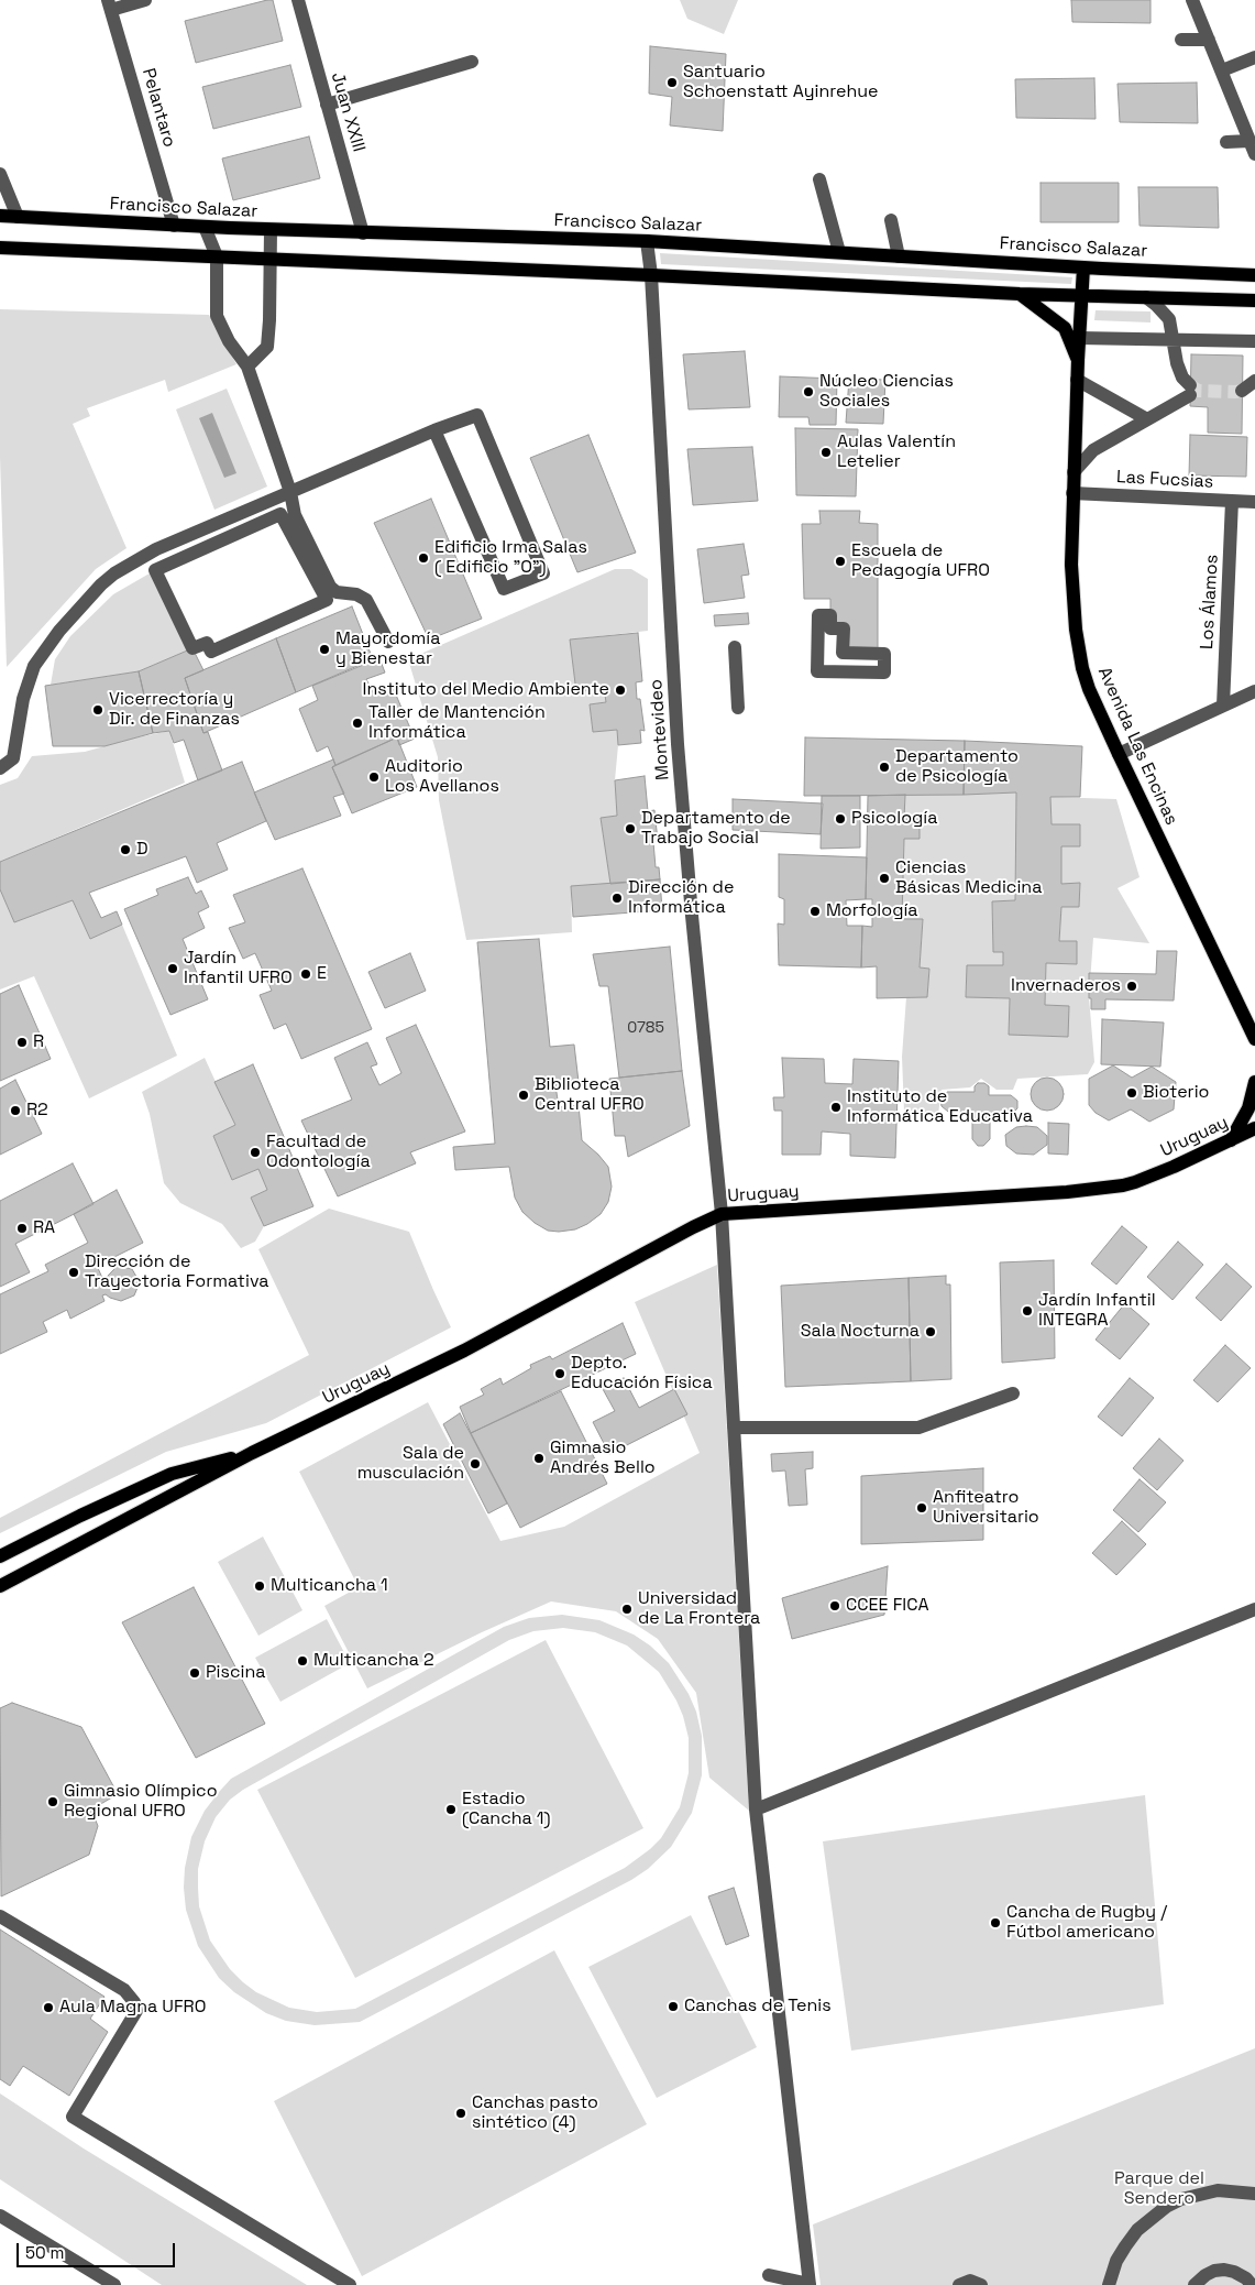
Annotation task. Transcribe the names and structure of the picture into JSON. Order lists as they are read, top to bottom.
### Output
{
  "streets": {
    "main road": ["Francisco Salazar", "Avenida Las Encinas", "Uruguay"],
    "street": [
      "Pelantaro",
      "Juan XXIII",
      "Las Fucsias",
      "Los Álamos",
      "Montevideo"
    ]
  },
  "crossings": [
    ["Pelantaro", "Francisco Salazar"],
    ["Juan XXIII", "Francisco Salazar"],
    ["Francisco Salazar", "Montevideo"],
    ["Francisco Salazar", "Avenida Las Encinas"],
    ["Las Fucsias", "Los Álamos"],
    ["Las Fucsias", "Avenida Las Encinas"],
    ["Montevideo", "Uruguay"]
  ],
  "parks": ["Parque del Sendero"],
  "places": [
    "Santuario Schoenstatt Ayinrehue",
    "Núcleo Ciencias Sociales",
    "Aulas Valentín Letelier",
    "Edificio Irma Salas ( Edificio \"O\")",
    "Escuela de Pedagogía UFRO",
    "Mayordomía y Bienestar",
    "Instituto del Medio Ambiente",
    "Vicerrectoría y Dir. de Finanzas",
    "Taller de Mantención Informática",
    "Departamento de Psicología",
    "Auditorio Los Avellanos",
    "Psicología",
    "Departamento de Trabajo Social",
    "D",
    "Ciencias Básicas Medicina",
    "Dirección de Informática",
    "Morfología",
    "Jardín Infantil UFRO",
    "E",
    "Invernaderos",
    "R",
    "Bioterio",
    "Biblioteca Central UFRO",
    "Instituto de Informática Educativa",
    "R2",
    "Facultad de Odontología",
    "RA",
    "Dirección de Trayectoria Formativa",
    "Jardín Infantil INTEGRA",
    "Sala Nocturna",
    "Depto. Educación Física",
    "Gimnasio Andrés Bello",
    "Sala de musculación",
    "Anfiteatro Universitario",
    "Multicancha 1",
    "CCEE FICA",
    "Universidad de La Frontera",
    "Multicancha 2",
    "Piscina",
    "Gimnasio Olímpico Regional UFRO",
    "Estadio (Cancha 1)",
    "Cancha de Rugby / Fútbol americano",
    "Canchas de Tenis",
    "Aula Magna UFRO",
    "Canchas pasto sintético (4)"
  ],
  "house_numbers": ["0785"],
  "scale_bar": "50 m"
}
